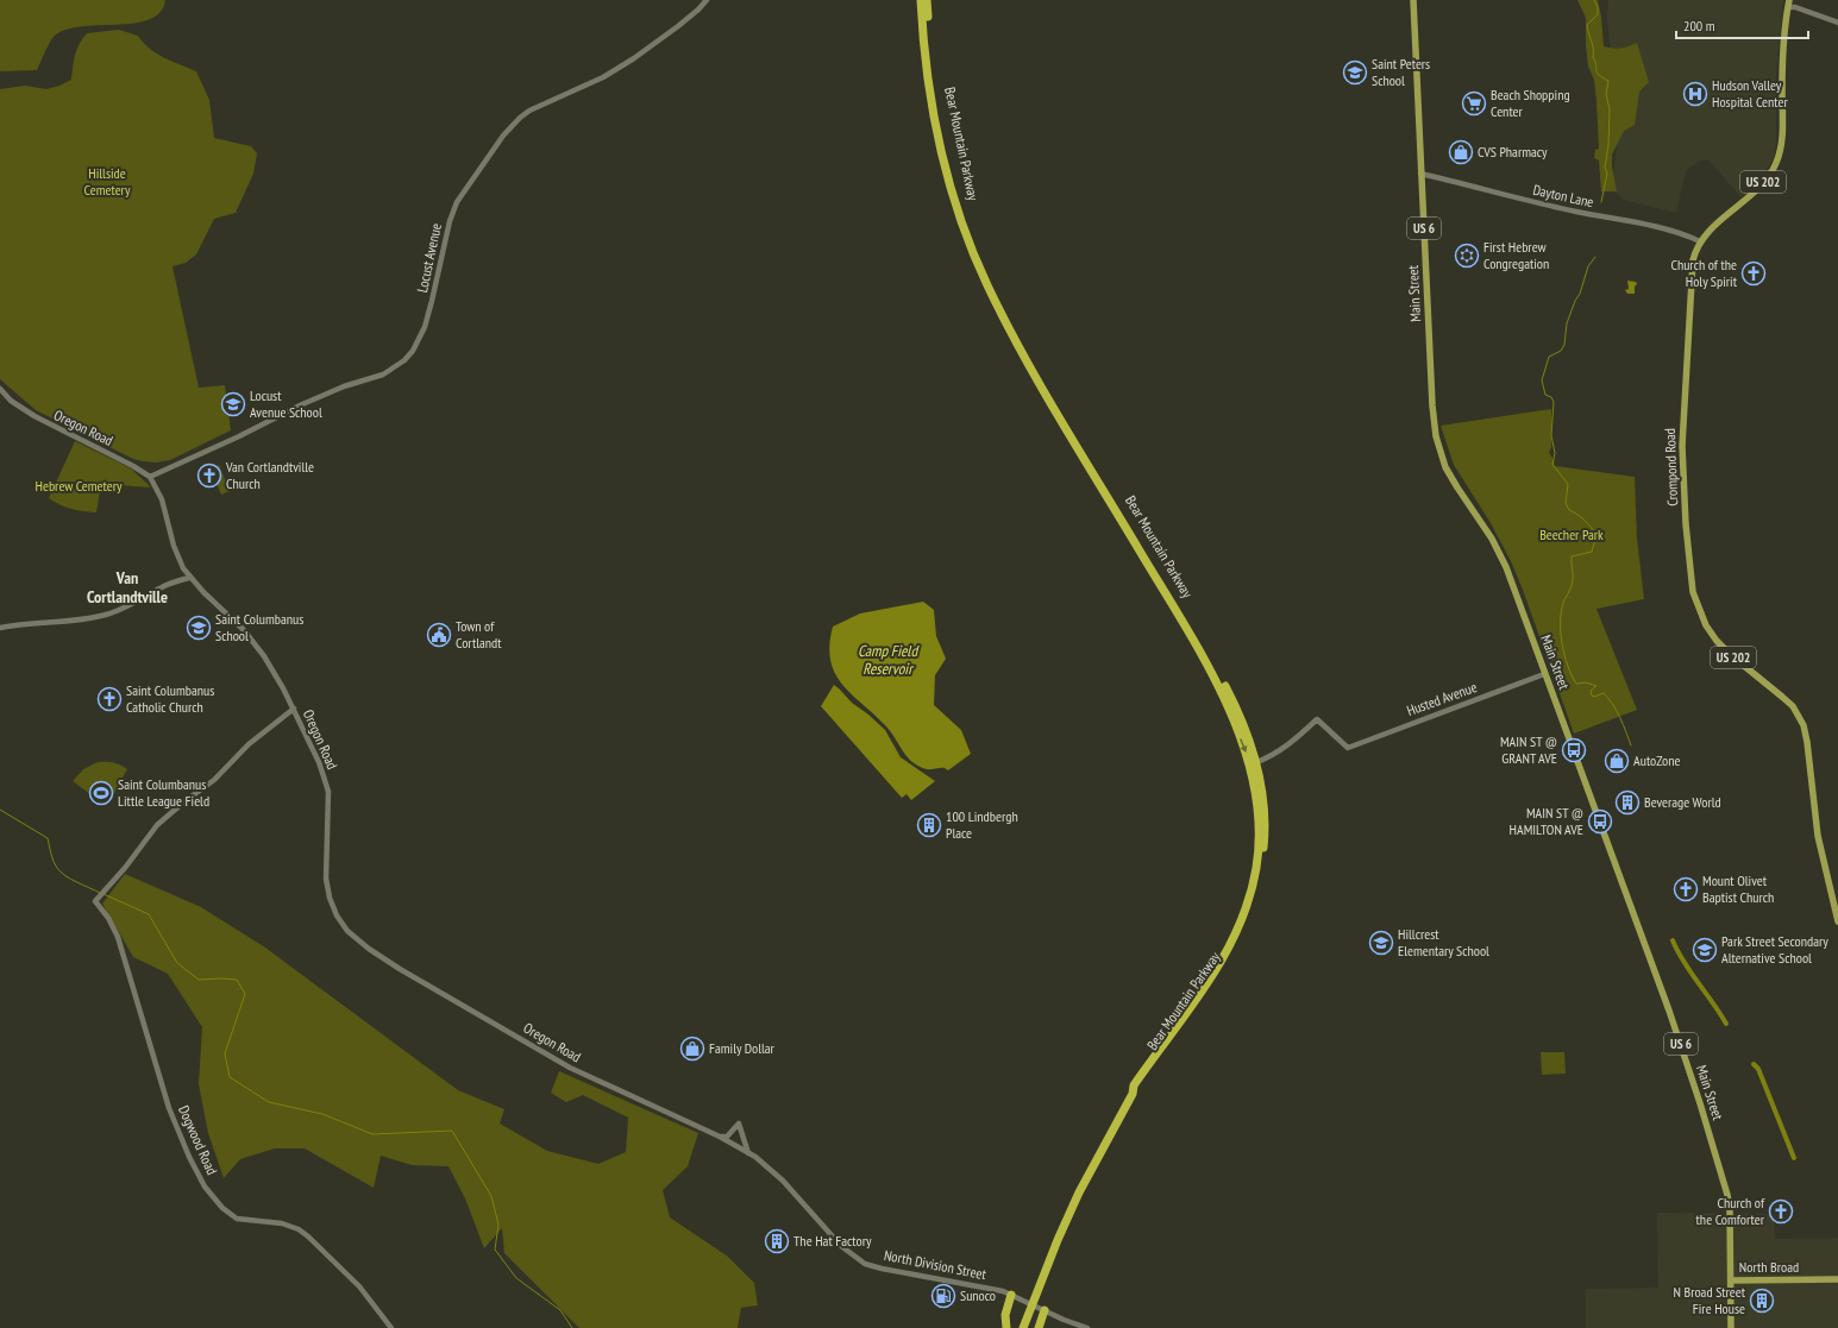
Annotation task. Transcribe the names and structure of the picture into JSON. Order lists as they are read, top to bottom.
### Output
{
  "streets": {
    "highway": ["Bear Mountain Parkway"],
    "main road": [
      "US 202",
      "US 6",
      "Main Street",
      "Crompond Road",
      "North Broad"
    ],
    "street": [
      "Dayton Lane",
      "Locust Avenue",
      "Oregon Road",
      "Husted Avenue",
      "Dogwood Road",
      "North Division Street"
    ]
  },
  "crossings": [
    ["Bear Mountain Parkway", "Husted Avenue"],
    ["Dayton Lane", "Main Street"],
    ["Dayton Lane", "Crompond Road"],
    ["Locust Avenue", "Oregon Road"],
    ["Main Street", "Husted Avenue"],
    ["Main Street", "North Broad"],
    ["Oregon Road", "Dogwood Road"],
    ["Oregon Road", "North Division Street"]
  ],
  "districts": ["Van Cortlandtville"],
  "water": ["Camp Field Reservoir"],
  "parks": ["Hillside Cemetery", "Hebrew Cemetery", "Beecher Park"],
  "places": {
    "school or university": [
      "Saint Peters School",
      "Locust Avenue School",
      "Saint Columbanus School",
      "Hillcrest Elementary School",
      "Park Street Secondary Alternative School"
    ],
    "hospital": ["Hudson Valley Hospital Center"],
    "supermarket": ["Beach Shopping Center"],
    "shop": ["CVS Pharmacy", "AutoZone", "Family Dollar"],
    "synagogue": ["First Hebrew Congregation"],
    "church": [
      "Church of the Holy Spirit",
      "Van Cortlandtville Church",
      "Saint Columbanus Catholic Church",
      "Mount Olivet Baptist Church",
      "Church of the Comforter"
    ],
    "public building": ["Town of Cortlandt"],
    "bus stop": ["MAIN ST @ GRANT AVE", "MAIN ST @ HAMILTON AVE"],
    "sports": ["Saint Columbanus Little League Field"],
    "building": [
      "Beverage World",
      "100 Lindbergh Place",
      "The Hat Factory",
      "N Broad Street Fire House"
    ],
    "fuel station": ["Sunoco"]
  },
  "scale_bar": "200 m"
}
